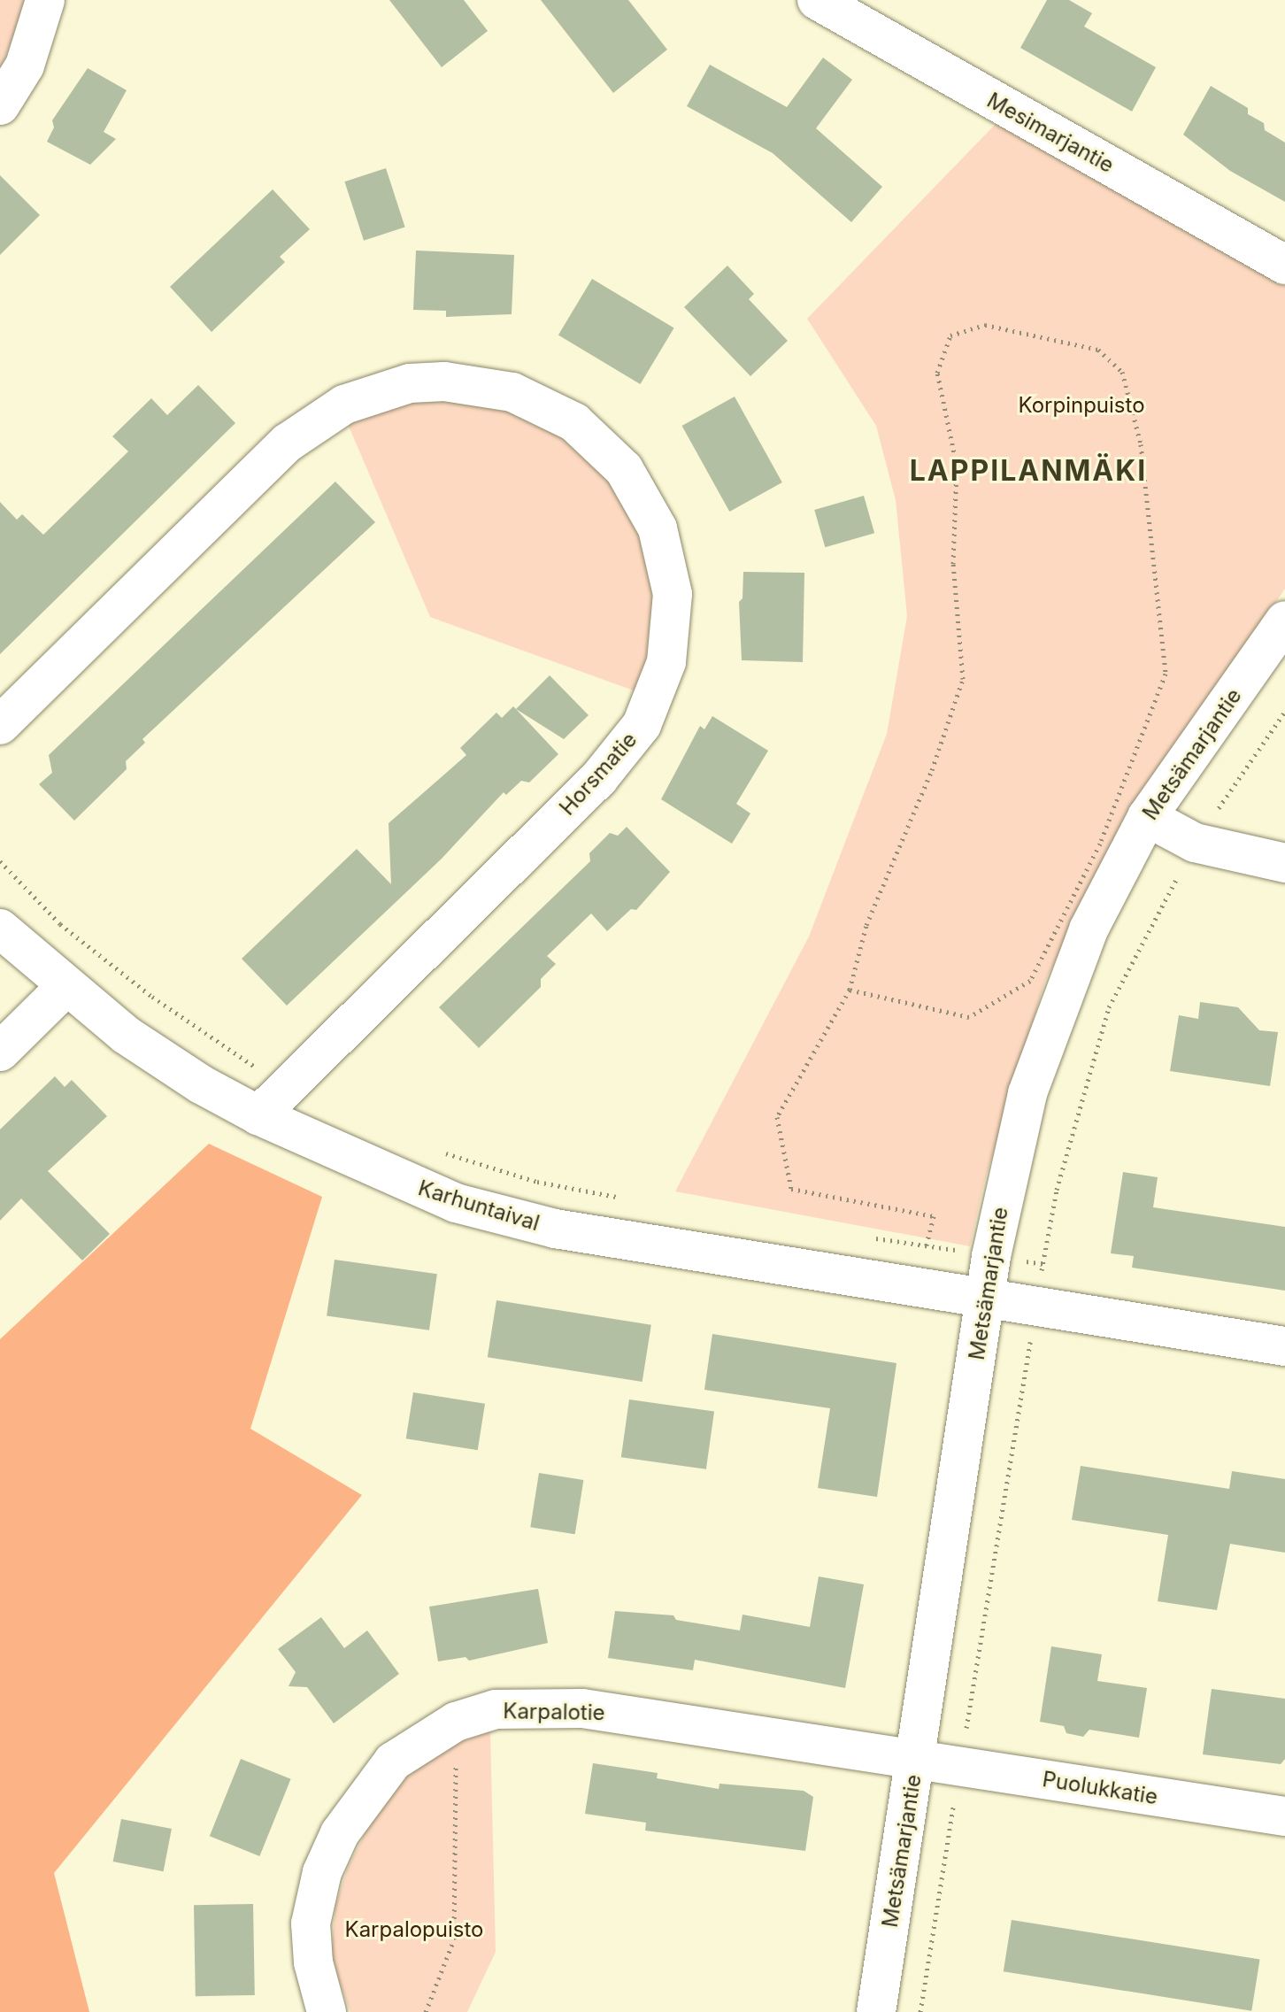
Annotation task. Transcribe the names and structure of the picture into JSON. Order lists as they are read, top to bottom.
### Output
{
  "streets": {
    "street": [
      "Mesimarjantie",
      "Metsämarjantie",
      "Horsmatie",
      "Karhuntaival",
      "Karpalotie",
      "Puolukkatie"
    ]
  },
  "crossings": [
    ["Metsämarjantie", "Karhuntaival"],
    ["Metsämarjantie", "Karpalotie"],
    ["Metsämarjantie", "Puolukkatie"],
    ["Horsmatie", "Karhuntaival"],
    ["Karpalotie", "Puolukkatie"]
  ],
  "districts": ["LAPPILANMÄKI"],
  "parks": ["Korpinpuisto", "Karpalopuisto"]
}
